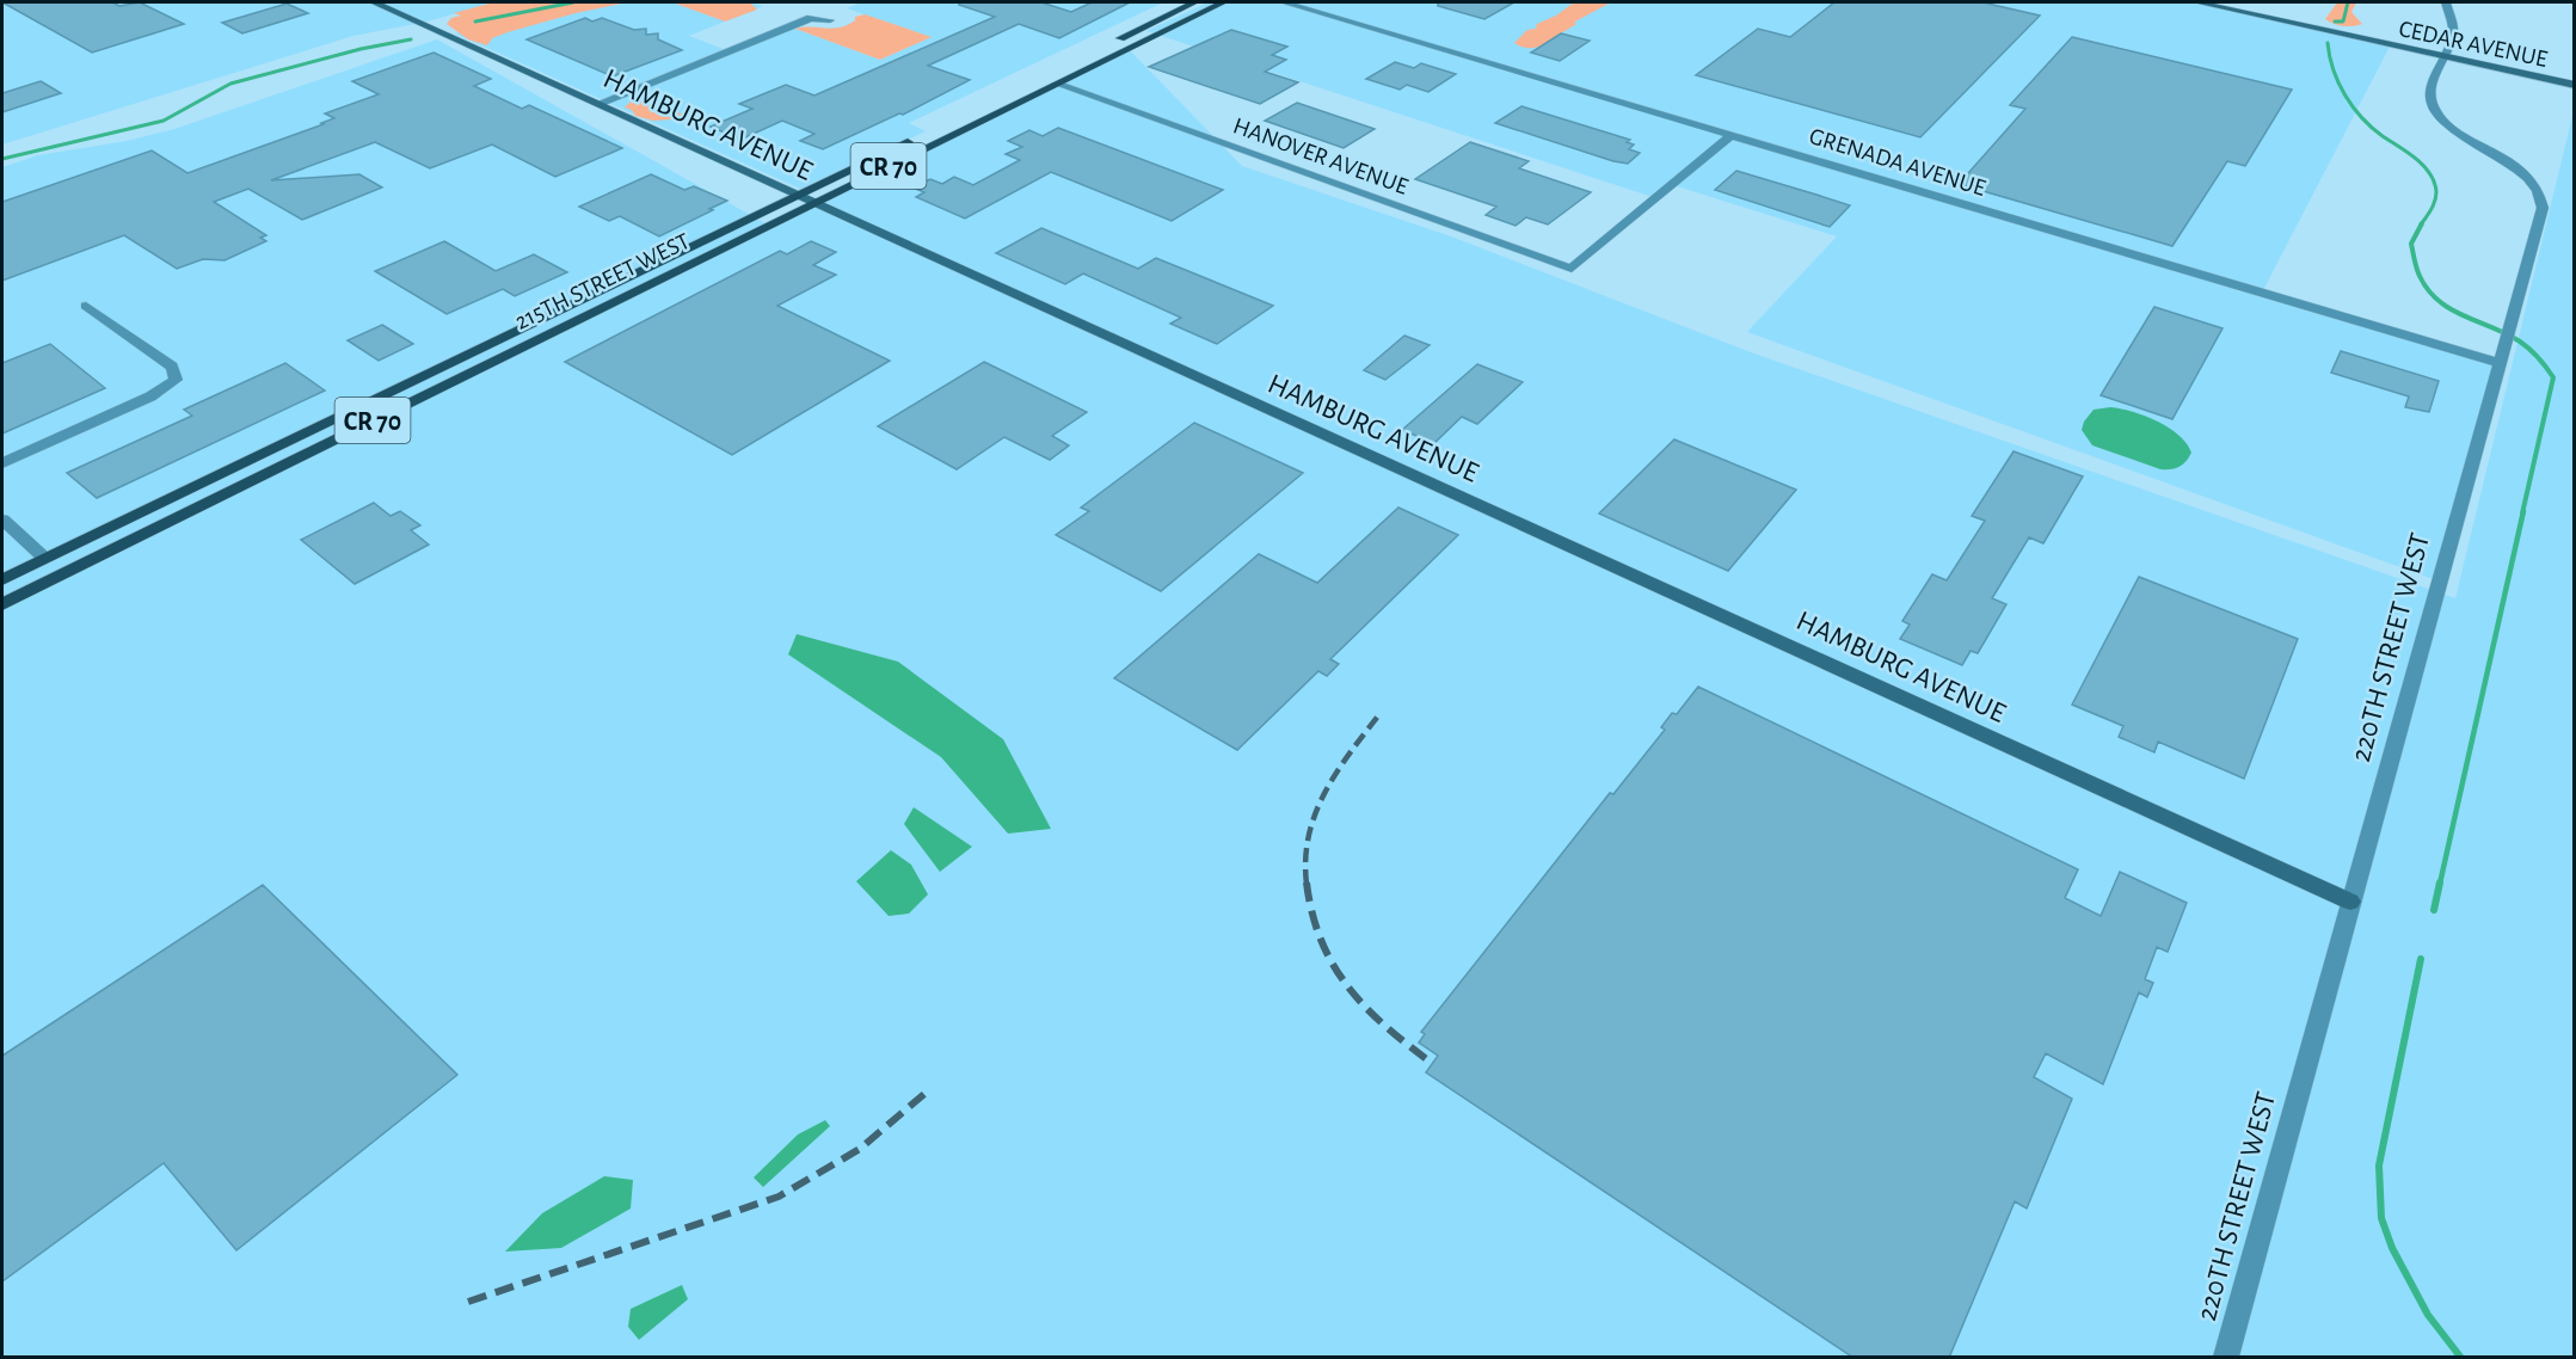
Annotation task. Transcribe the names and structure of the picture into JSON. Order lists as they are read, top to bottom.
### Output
{
  "streets": {
    "main road": ["CR 70", "215TH STREET WEST"],
    "street": [
      "CEDAR AVENUE",
      "HAMBURG AVENUE",
      "HANOVER AVENUE",
      "GRENADA AVENUE",
      "220TH STREET WEST"
    ]
  },
  "crossings": [
    ["CEDAR AVENUE", "220TH STREET WEST"],
    ["HAMBURG AVENUE", "215TH STREET WEST"],
    ["HAMBURG AVENUE", "220TH STREET WEST"],
    ["HANOVER AVENUE", "GRENADA AVENUE"],
    ["HANOVER AVENUE", "215TH STREET WEST"],
    ["GRENADA AVENUE", "220TH STREET WEST"]
  ]
}
